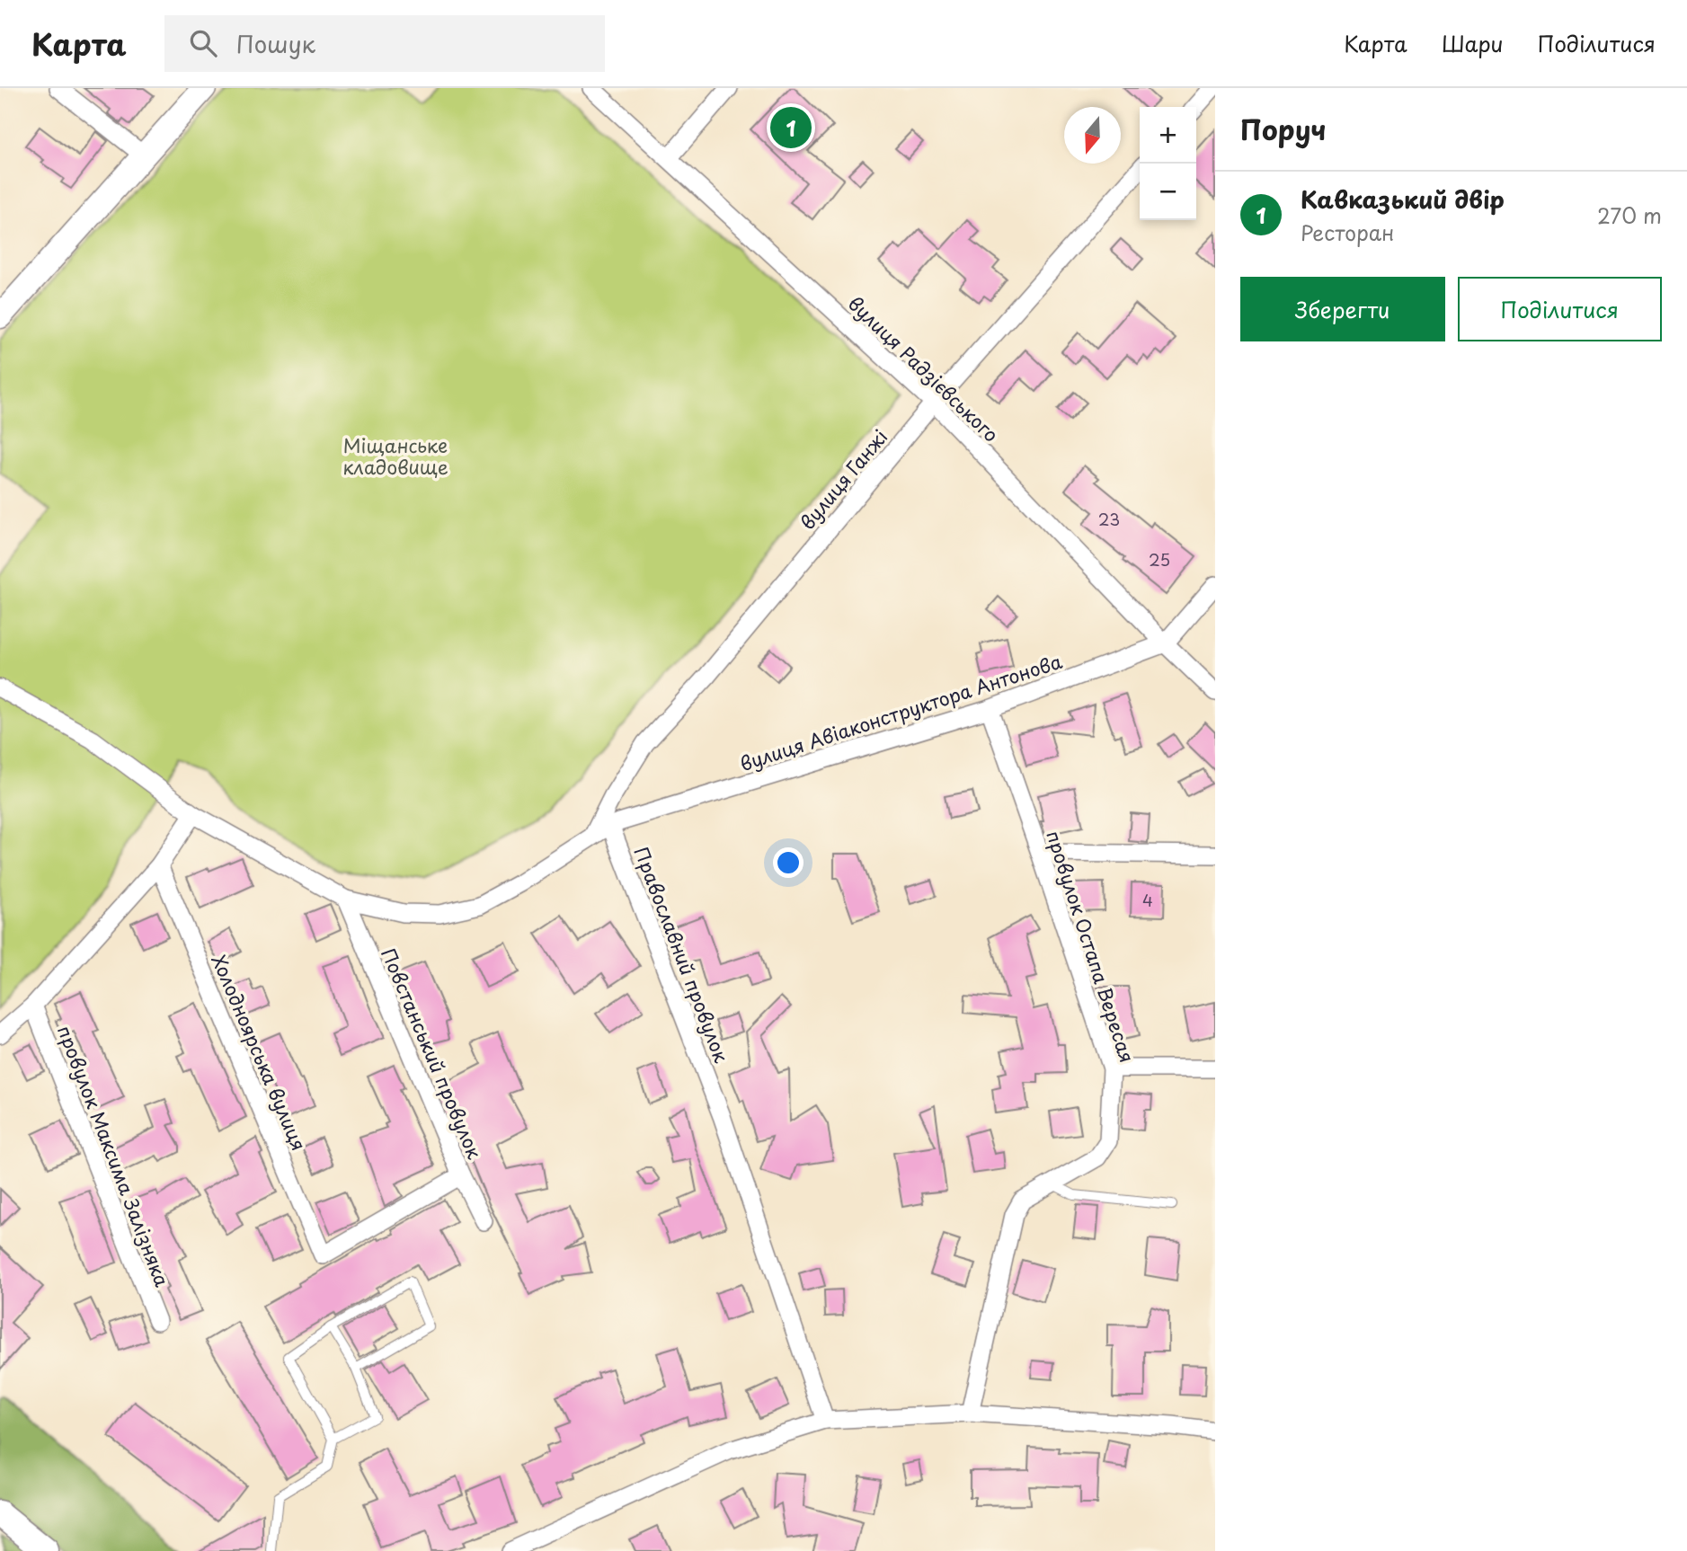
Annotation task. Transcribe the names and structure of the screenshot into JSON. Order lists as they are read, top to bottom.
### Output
{
  "streets": {
    "street": [
      "вулиця Радзієвського",
      "вулиця Ганжі",
      "вулиця Авіаконструктора Антонова",
      "провулок Остапа Вересая",
      "Православний провулок",
      "Холодноярська вулиця",
      "Повстанський провулок",
      "провулок Максима Залізняка"
    ]
  },
  "crossings": [
    ["вулиця Радзієвського", "вулиця Ганжі"],
    ["вулиця Радзієвського", "вулиця Авіаконструктора Антонова"],
    ["вулиця Авіаконструктора Антонова", "провулок Остапа Вересая"],
    ["вулиця Авіаконструктора Антонова", "Православний провулок"],
    ["Холодноярська вулиця", "Повстанський провулок"]
  ],
  "parks": ["Міщанське кладовище"],
  "house_numbers": ["23", "25", "4"],
  "north": "bottom",
  "page": {
    "header": "Карта",
    "search": "Пошук",
    "nav": ["Карта", "Шари", "Поділитися"],
    "heading": "Поруч",
    "pins": "1",
    "map_buttons": ["+", "−"],
    "list": [
      {
        "mark": "1",
        "name": "Кавказький двір",
        "note": "Ресторан",
        "value": "270 m"
      }
    ],
    "buttons": ["Зберегти", "Поділитися"]
  }
}
